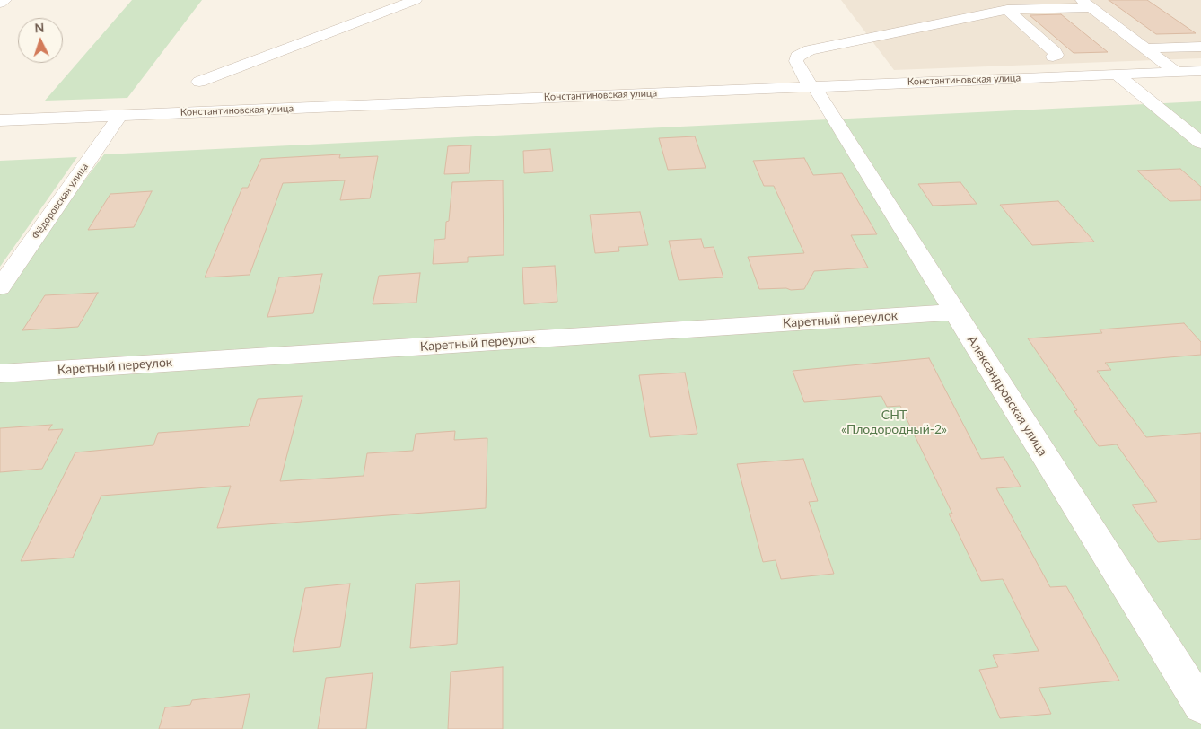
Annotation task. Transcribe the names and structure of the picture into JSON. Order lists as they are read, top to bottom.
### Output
{
  "streets": {
    "street": [
      "Константиновская улица",
      "Фёдоровская улица",
      "Каретный переулок",
      "Александровская улица"
    ]
  },
  "crossings": [
    ["Константиновская улица", "Фёдоровская улица"],
    ["Константиновская улица", "Александровская улица"],
    ["Каретный переулок", "Александровская улица"]
  ],
  "parks": ["СНТ «Плодородный-2»"],
  "north": "top"
}
